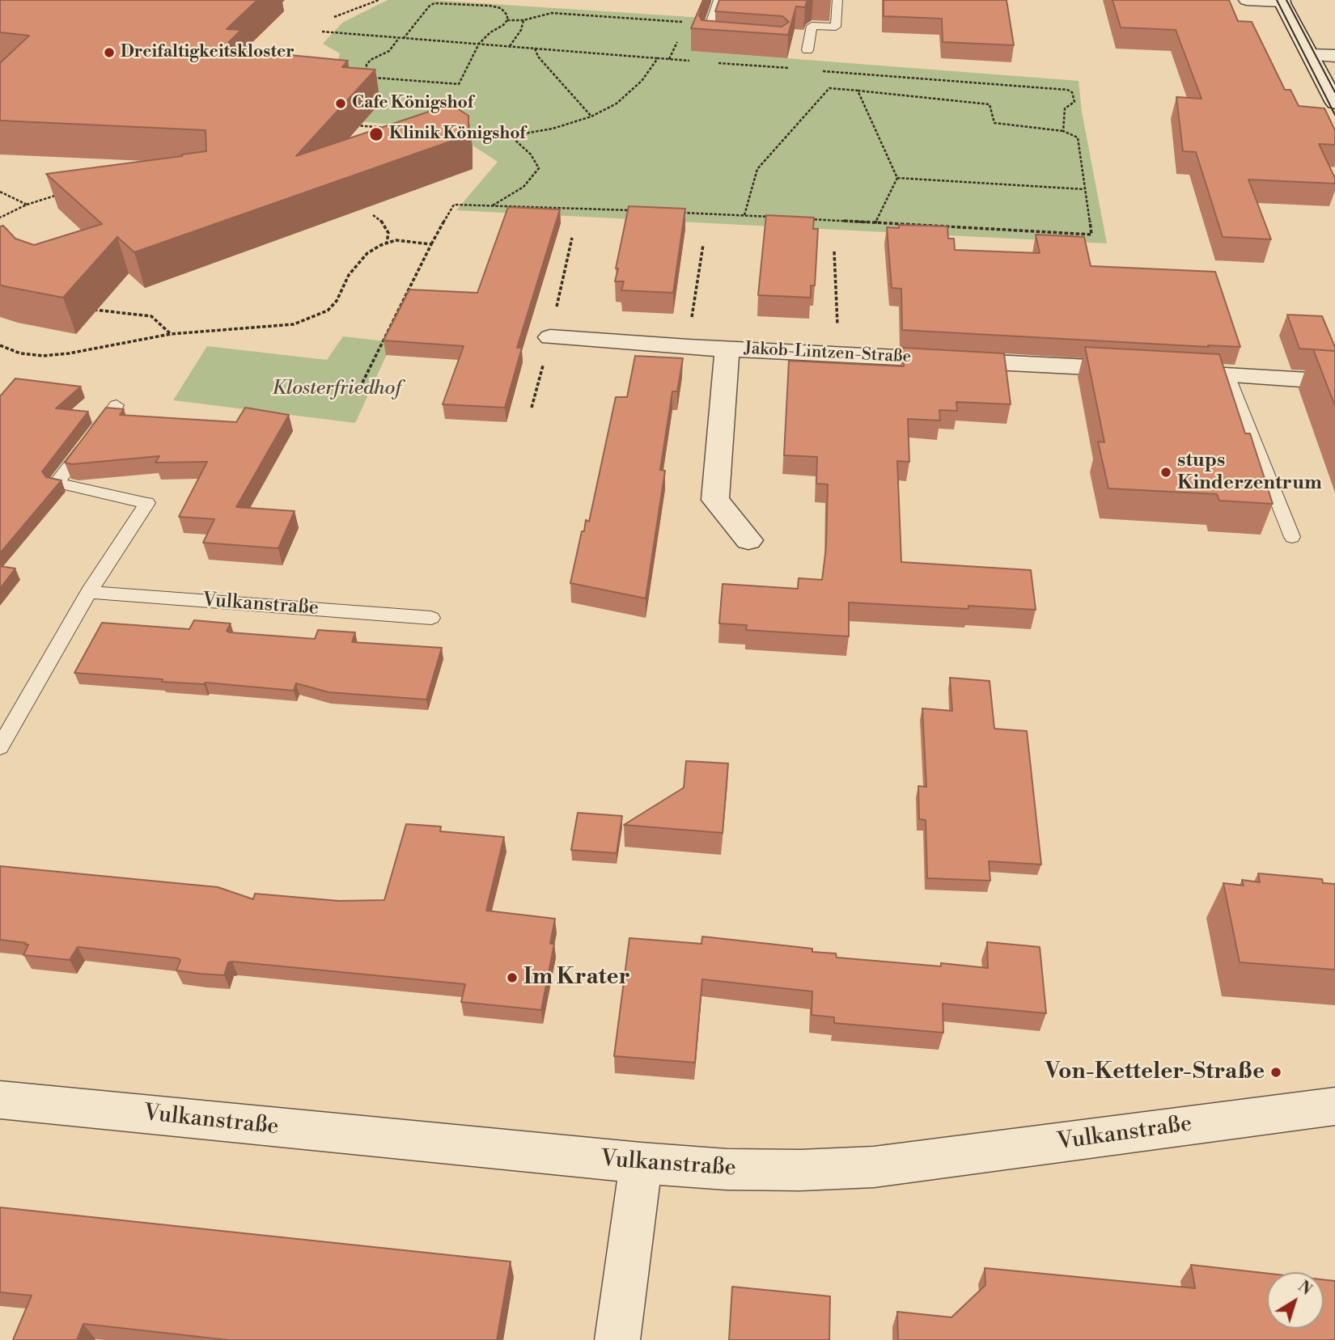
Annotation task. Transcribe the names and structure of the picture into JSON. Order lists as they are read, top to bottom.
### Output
{
  "streets": {
    "street": ["Jakob-Lintzen-Straße", "Vulkanstraße"]
  },
  "parks": ["Klosterfriedhof"],
  "places": [
    "Dreifaltigkeitskloster",
    "Cafe Königshof",
    "Klinik Königshof",
    "stups Kinderzentrum",
    "Im Krater",
    "Von-Ketteler-Straße"
  ],
  "north": "top right"
}
